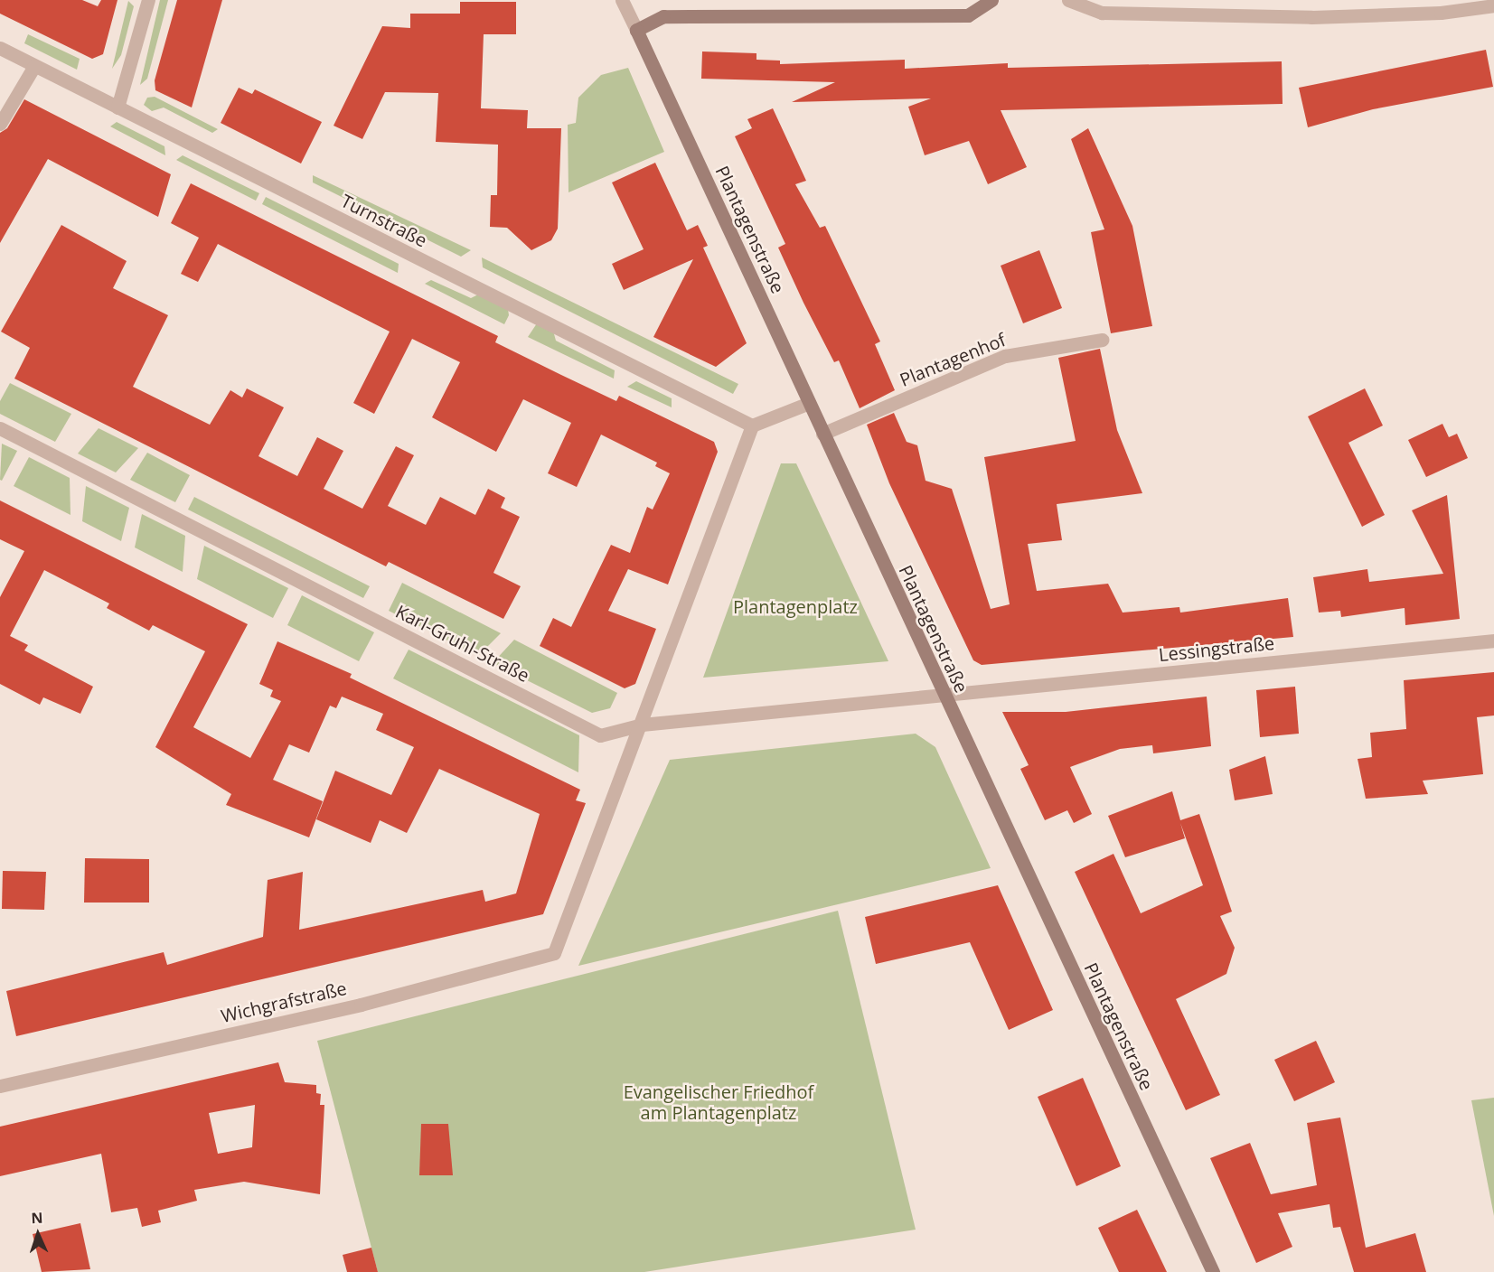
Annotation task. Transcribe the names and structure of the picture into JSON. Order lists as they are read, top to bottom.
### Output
{
  "streets": {
    "street": [
      "Turnstraße",
      "Plantagenstraße",
      "Plantagenhof",
      "Karl-Gruhl-Straße",
      "Lessingstraße",
      "Wichgrafstraße"
    ]
  },
  "crossings": [
    ["Plantagenstraße", "Plantagenhof"],
    ["Plantagenstraße", "Karl-Gruhl-Straße"],
    ["Plantagenstraße", "Lessingstraße"],
    ["Karl-Gruhl-Straße", "Lessingstraße"],
    ["Karl-Gruhl-Straße", "Wichgrafstraße"]
  ],
  "parks": ["Plantagenplatz", "Evangelischer Friedhof am Plantagenplatz"],
  "north": "top"
}
